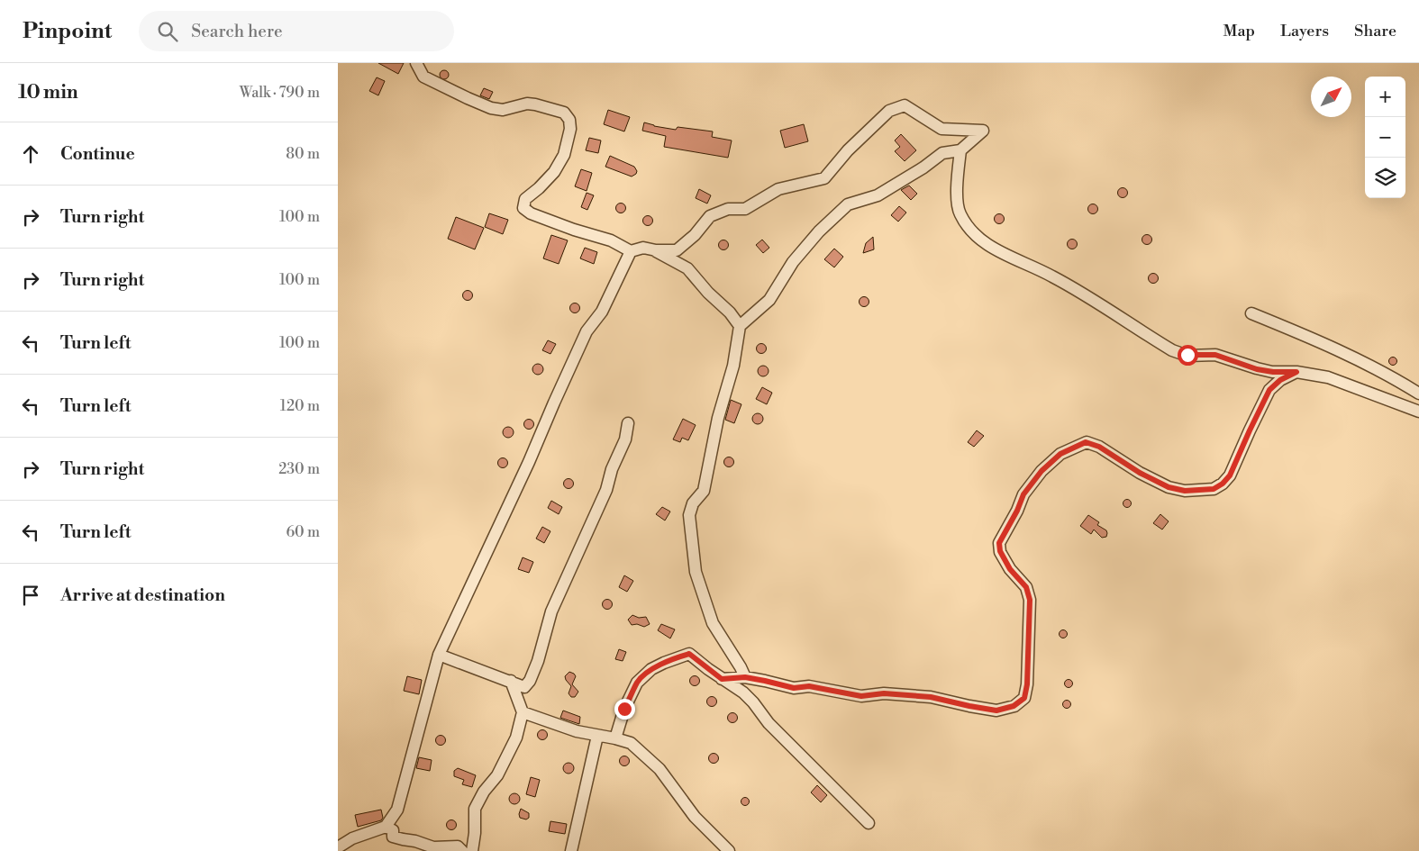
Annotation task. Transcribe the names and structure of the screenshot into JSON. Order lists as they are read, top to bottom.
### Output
{
  "north": "top right",
  "page": {
    "header": "Pinpoint",
    "search": "Search here",
    "nav": ["Map", "Layers", "Share"],
    "heading": ["10 min", "Walk · 790 m"],
    "map_buttons": ["+", "−"],
    "list": [
      ["Continue", "80 m"],
      ["Turn right", "100 m"],
      ["Turn right", "100 m"],
      ["Turn left", "100 m"],
      ["Turn left", "120 m"],
      ["Turn right", "230 m"],
      ["Turn left", "60 m"],
      "Arrive at destination"
    ]
  }
}
